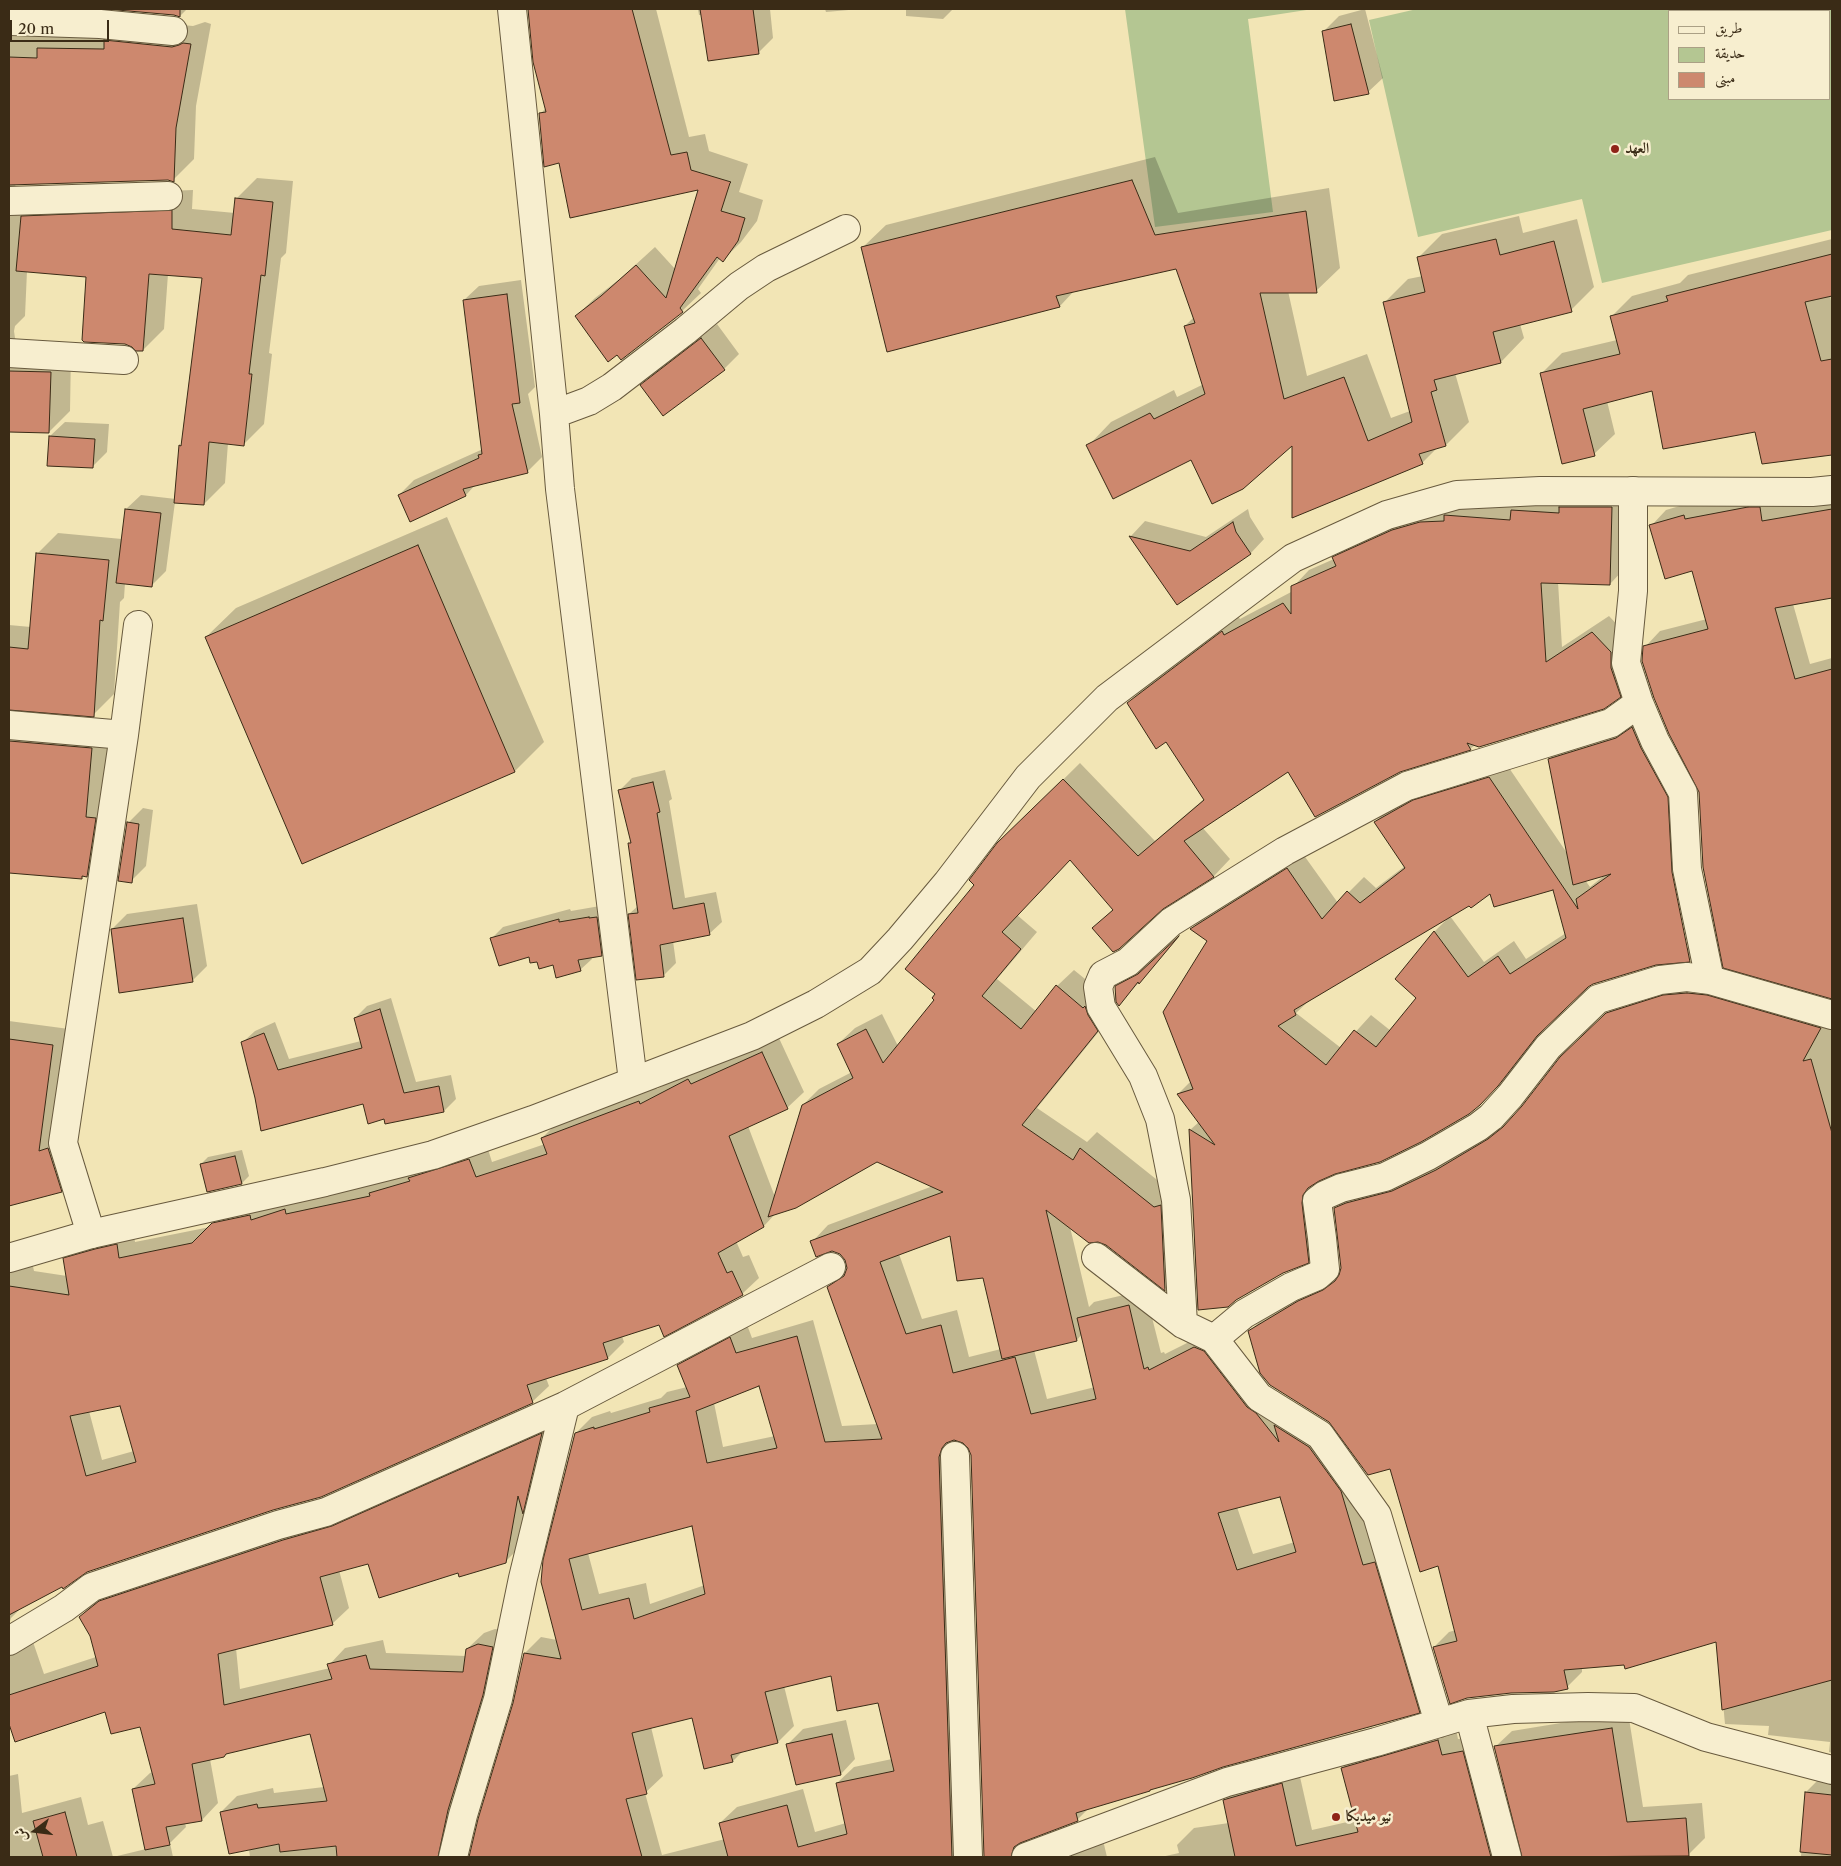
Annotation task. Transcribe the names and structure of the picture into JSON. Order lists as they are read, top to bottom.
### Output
{
  "places": ["العهد", "نيو ميديكا"],
  "legend": ["طريق", "حديقة", "مبنى"],
  "scale_bar": "20 m",
  "north": "left"
}
